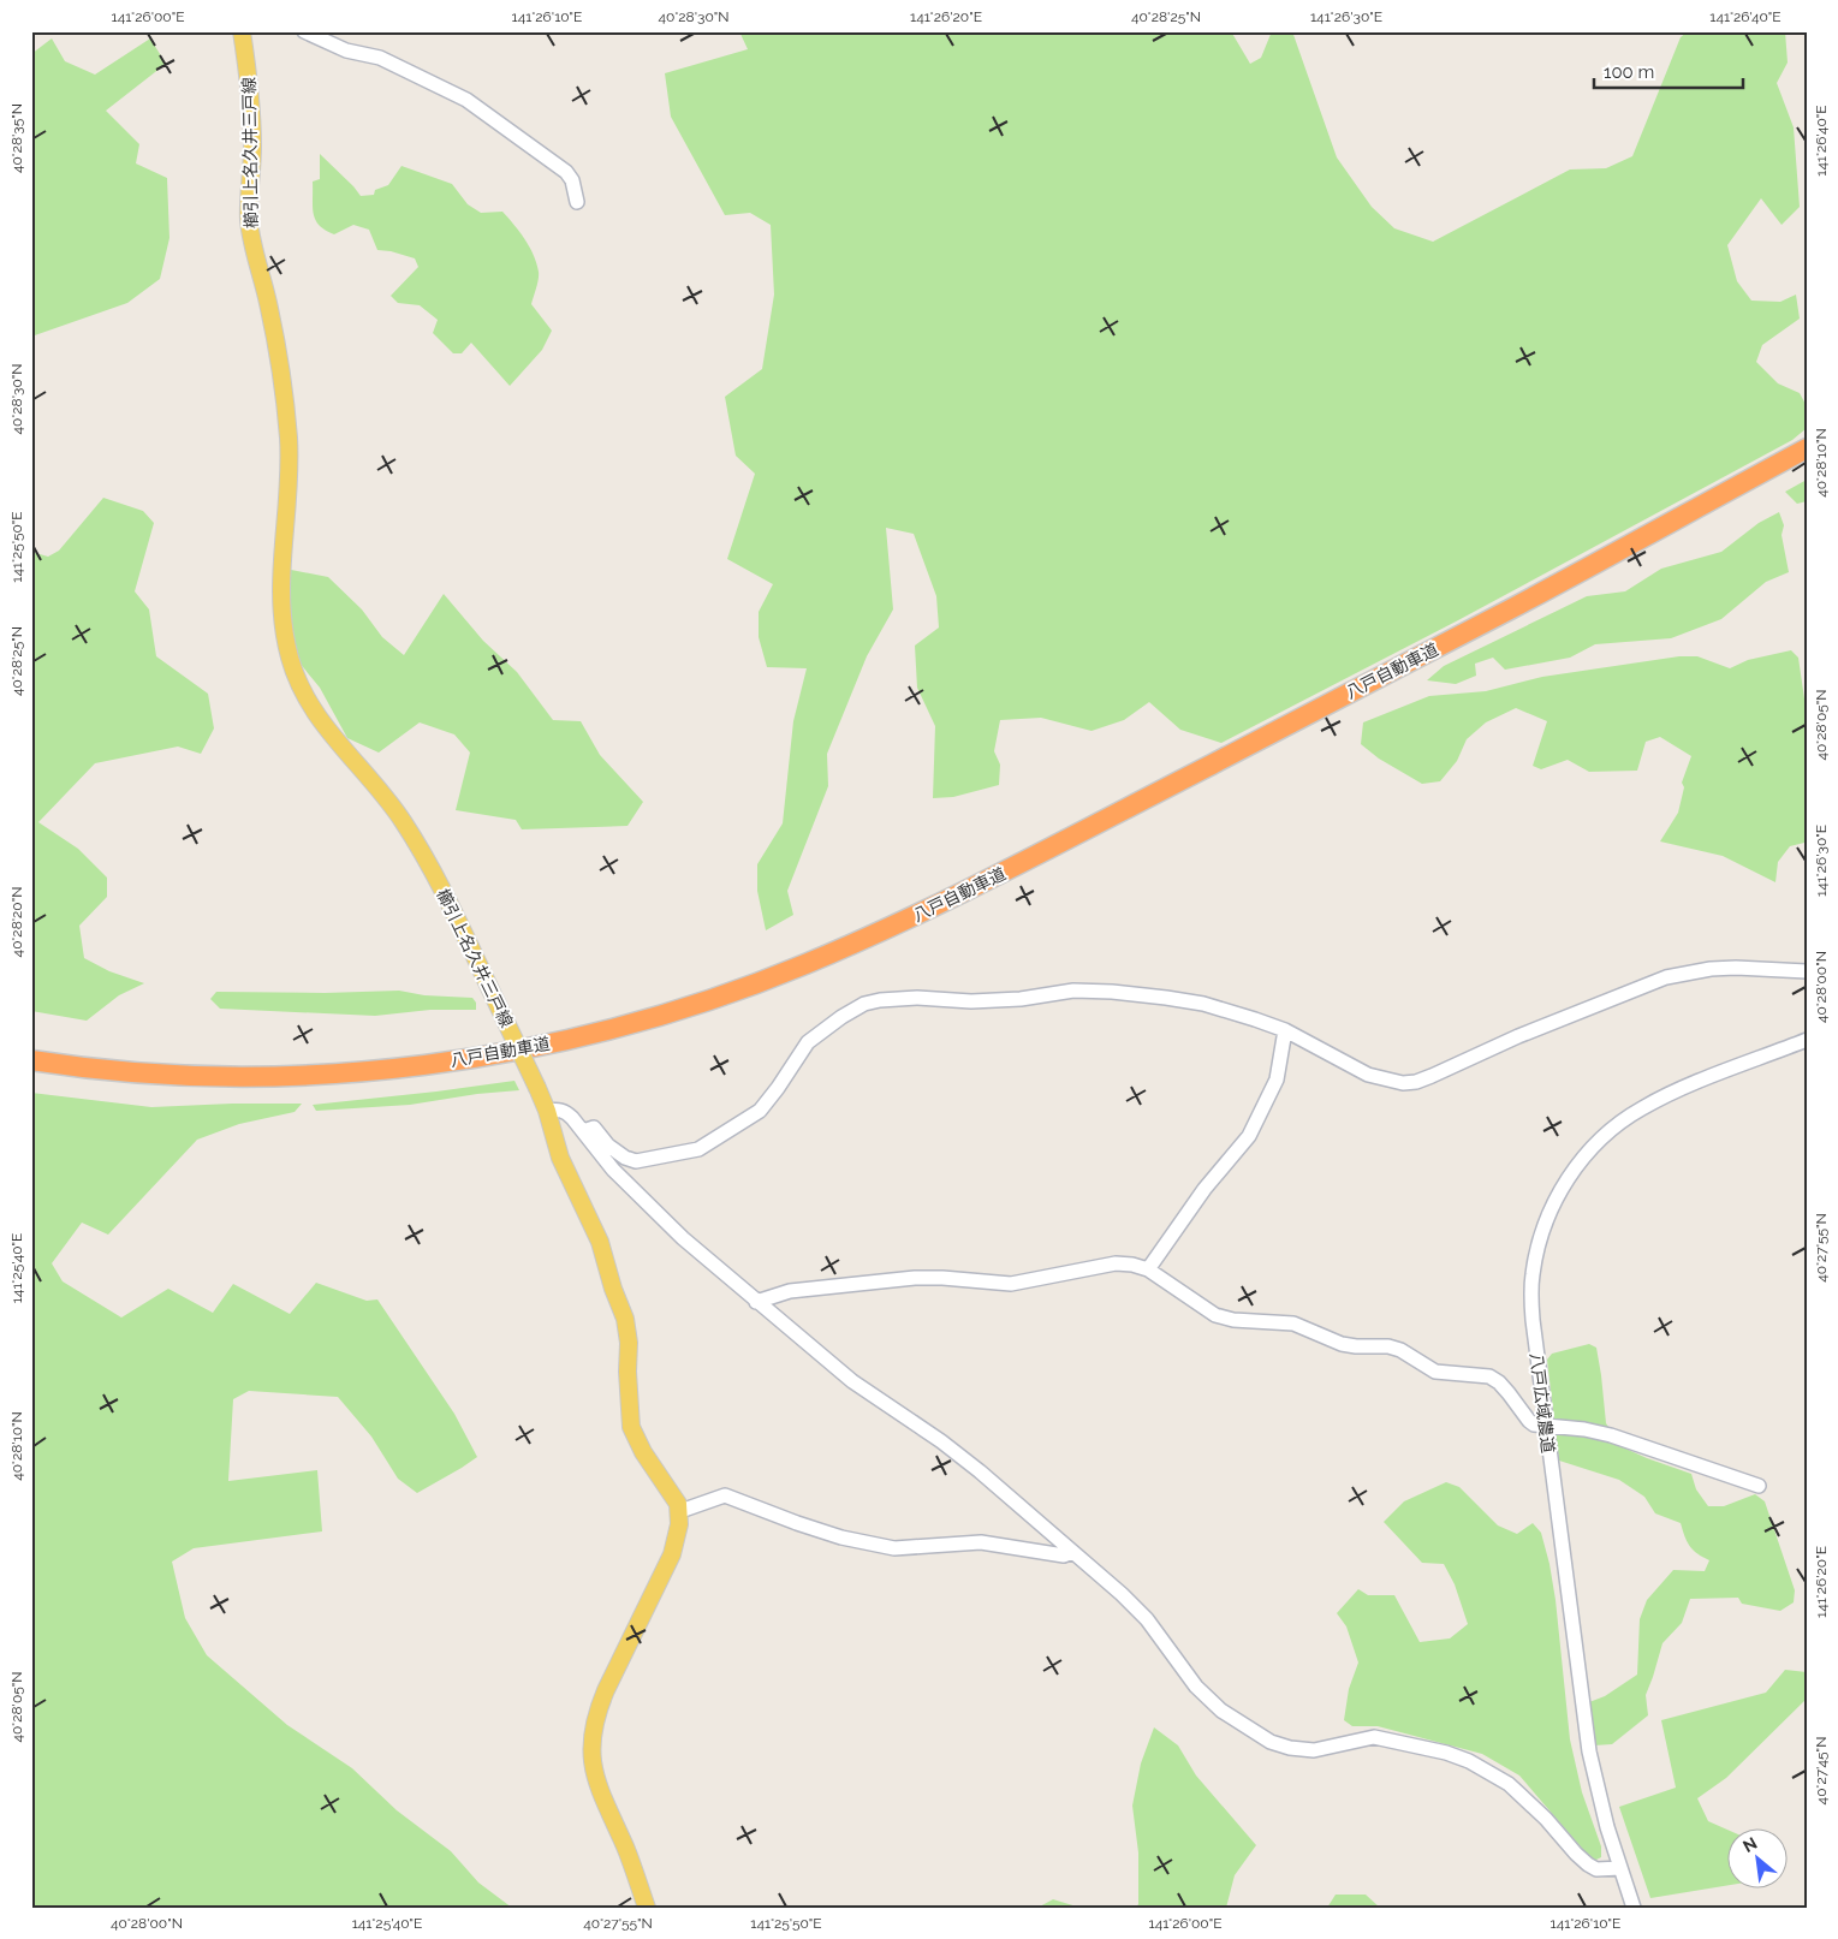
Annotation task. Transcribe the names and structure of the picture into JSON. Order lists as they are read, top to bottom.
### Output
{
  "streets": {
    "highway": ["八戸自動車道"],
    "main road": ["櫛引上名久井三戸線"],
    "street": ["八戸広域農道"]
  },
  "scale_bar": "100 m",
  "north": "top left",
  "coordinates": [
    "141°26'00\"E",
    "141°26'10\"E",
    "40°28'30\"N",
    "141°26'20\"E",
    "40°28'25\"N",
    "141°26'30\"E",
    "141°26'40\"E",
    "40°28'35\"N",
    "40°28'10\"N",
    "141°25'50\"E",
    "40°28'05\"N",
    "40°28'20\"N",
    "40°28'00\"N",
    "40°27'55\"N",
    "141°25'40\"E",
    "40°27'45\"N"
  ]
}
